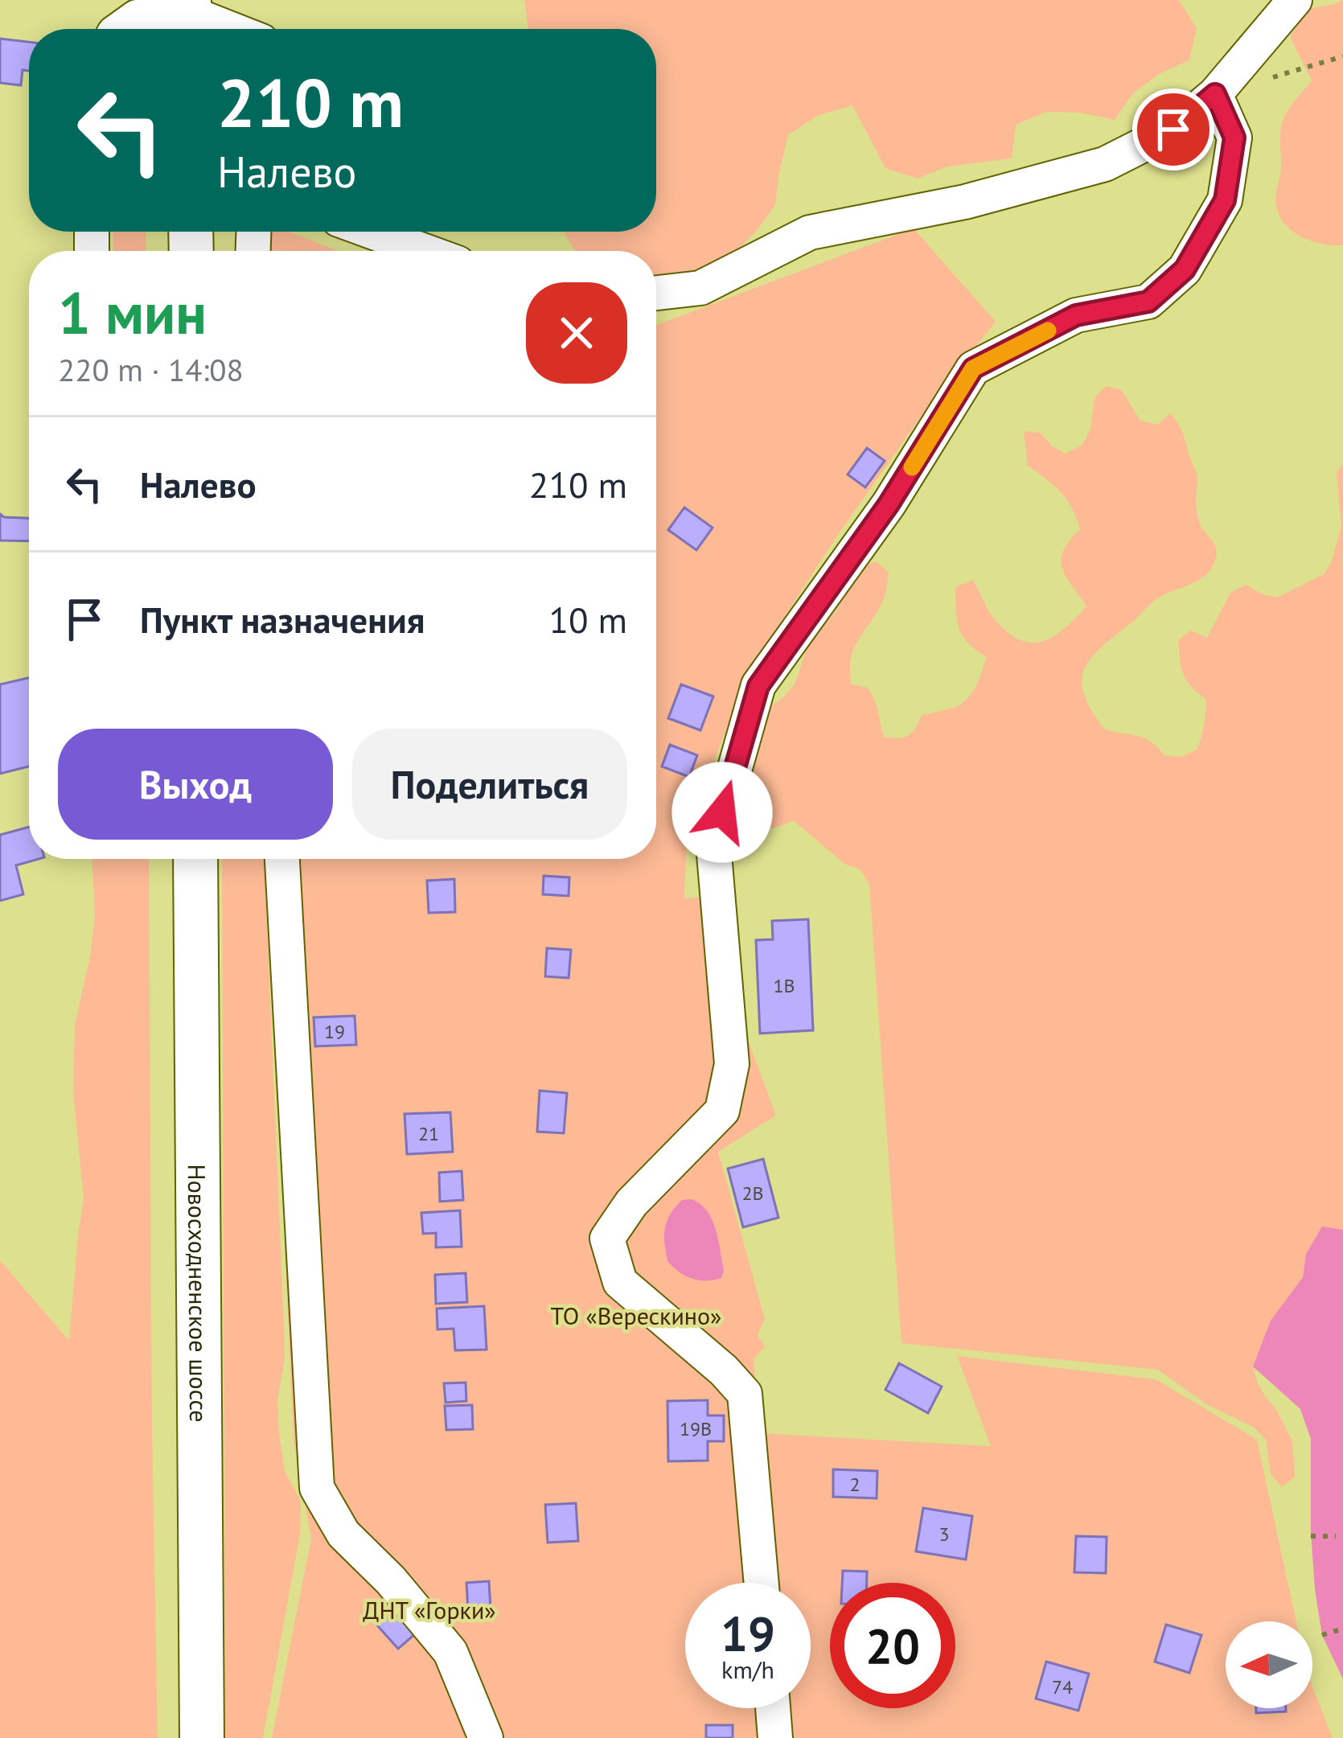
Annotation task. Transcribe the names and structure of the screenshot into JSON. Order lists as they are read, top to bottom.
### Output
{
  "streets": {
    "main road": ["Новосходненское шоссе"]
  },
  "parks": ["ТО «Верескино»", "ДНТ «Горки»"],
  "house_numbers": [
    "1В",
    "19",
    "21",
    "2В",
    "19В",
    "2",
    "3",
    "74"
  ],
  "north": "left",
  "page": {
    "turn": ["210 m", "Налево"],
    "heading": ["1 мин", "220 m · 14:08"],
    "list": [
      {
        "name": "Налево",
        "value": "210 m"
      },
      {
        "name": "Пункт назначения",
        "value": "10 m"
      }
    ],
    "buttons": ["Выход", "Поделиться"],
    "speed": "19 km/h",
    "limit": "20"
  }
}
